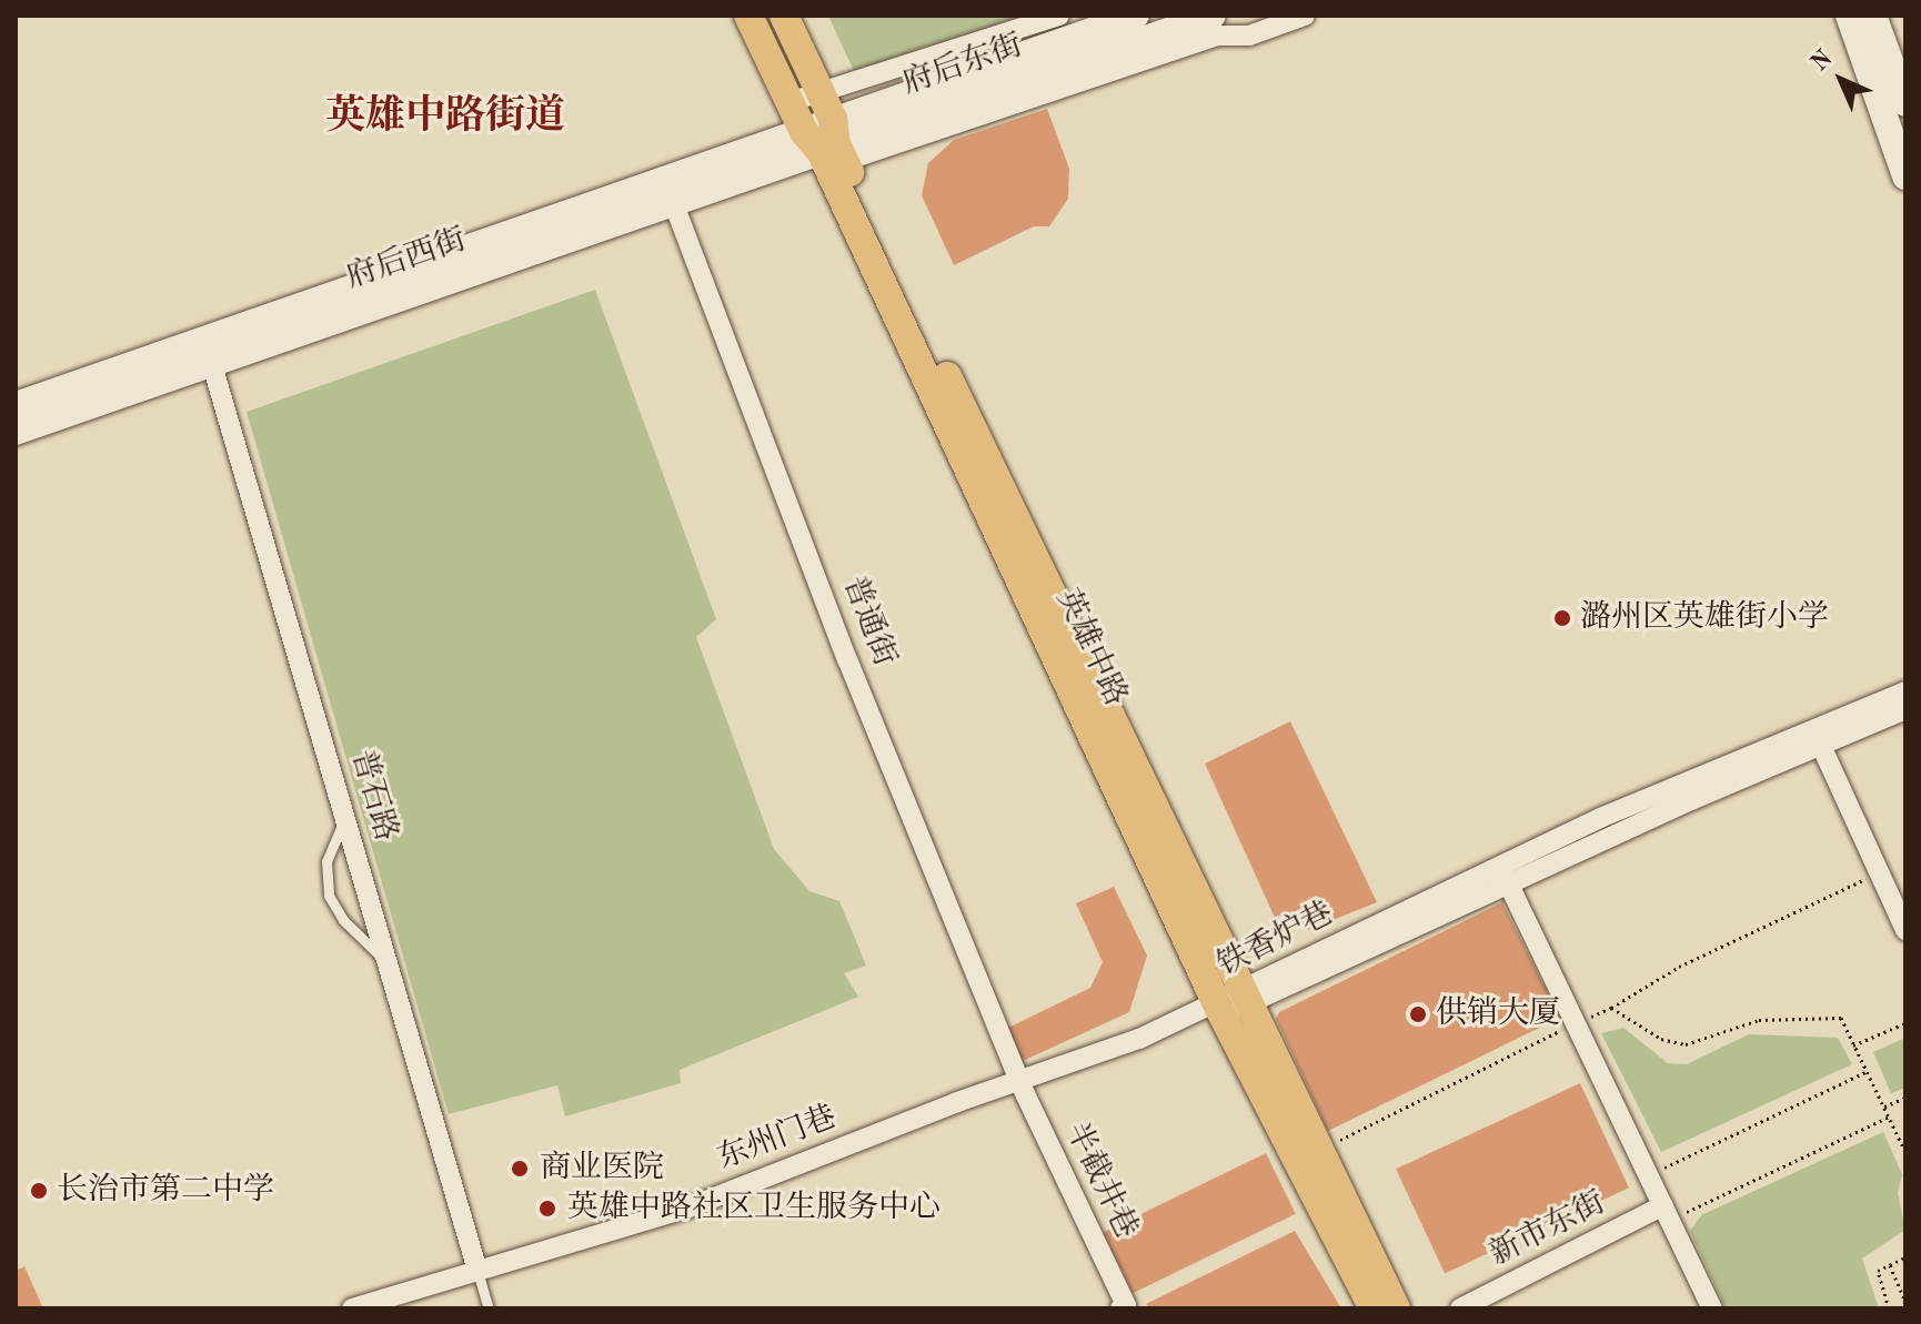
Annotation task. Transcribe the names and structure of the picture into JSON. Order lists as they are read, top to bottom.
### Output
{
  "streets": {
    "main road": ["府后东街", "府后西街", "英雄中路"],
    "street": [
      "普通街",
      "普石路",
      "铁香炉巷",
      "东州门巷",
      "半截井巷",
      "新市东街"
    ]
  },
  "crossings": [
    ["府后东街", "府后西街"],
    ["府后东街", "英雄中路"],
    ["府后西街", "普通街"],
    ["府后西街", "英雄中路"],
    ["府后西街", "普石路"],
    ["普通街", "东州门巷"],
    ["普通街", "半截井巷"],
    ["英雄中路", "铁香炉巷"],
    ["英雄中路", "东州门巷"],
    ["普石路", "东州门巷"],
    ["铁香炉巷", "东州门巷"],
    ["东州门巷", "半截井巷"]
  ],
  "districts": ["英雄中路街道"],
  "places": [
    "潞州区英雄街小学",
    "供销大厦",
    "商业医院",
    "长治市第二中学",
    "英雄中路社区卫生服务中心"
  ],
  "north": "top left"
}
